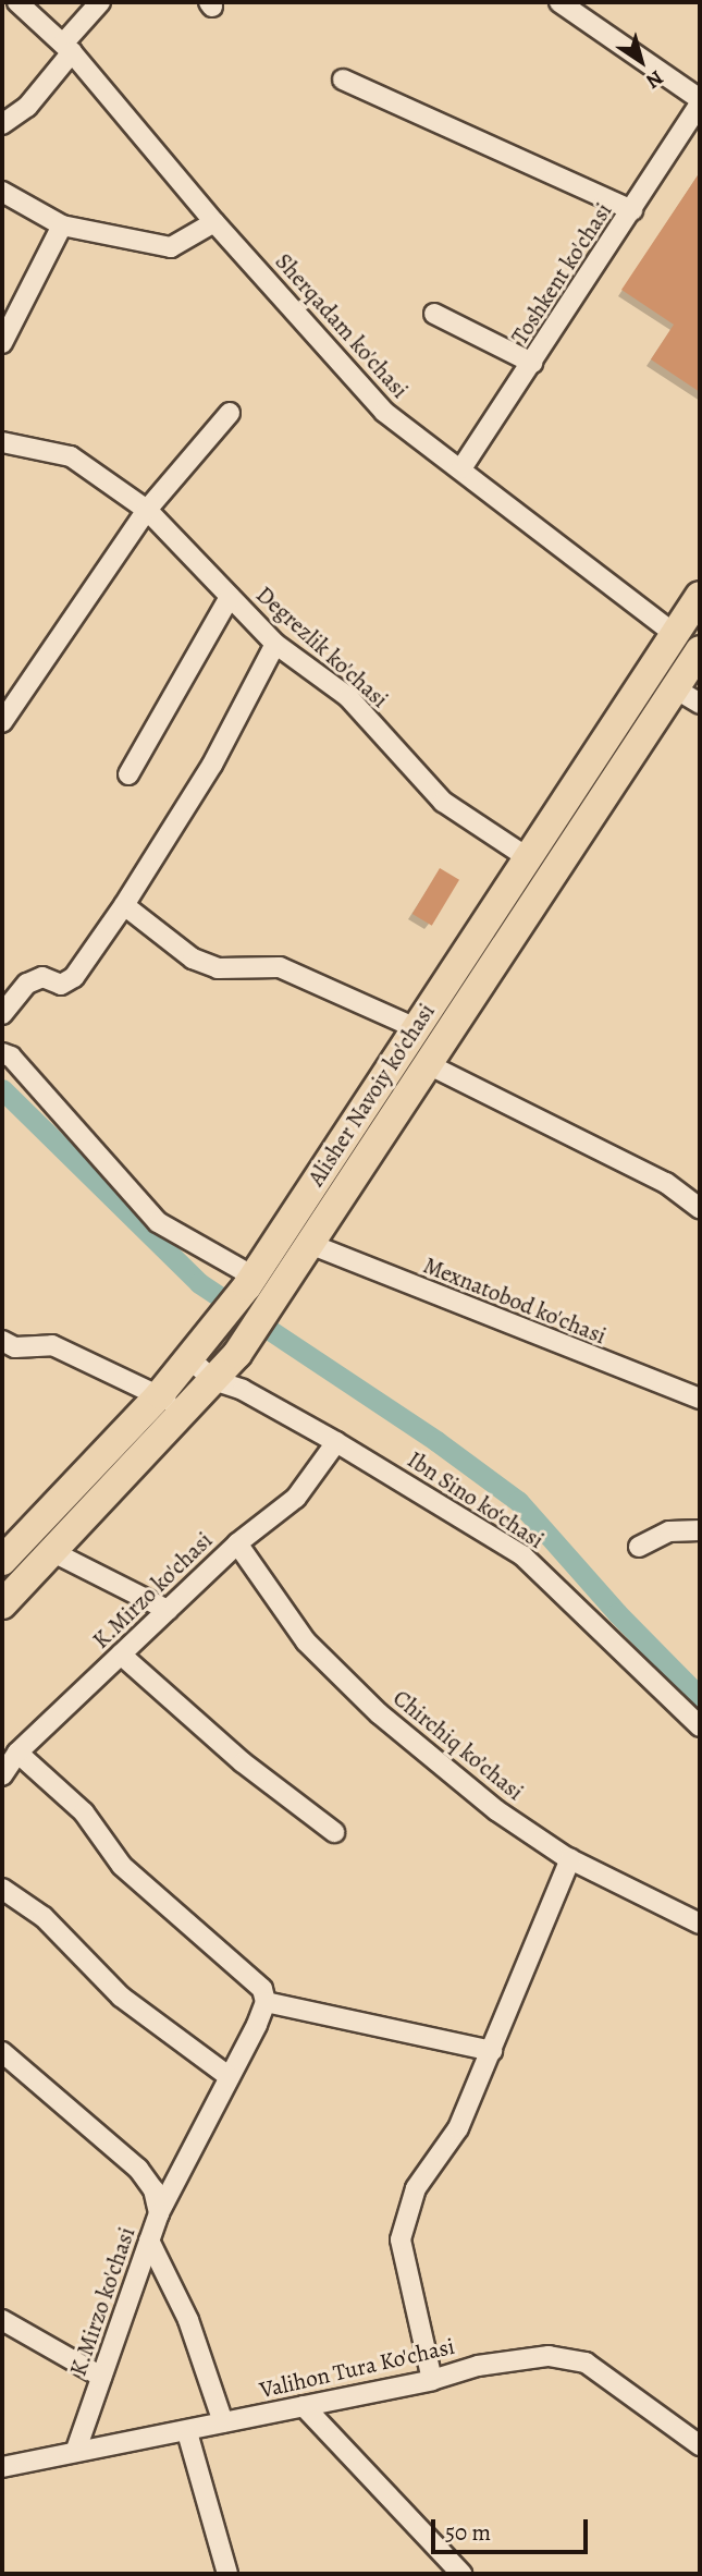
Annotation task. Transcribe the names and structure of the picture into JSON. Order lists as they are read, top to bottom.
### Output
{
  "streets": {
    "main road": ["Alisher Navoiy ko'chasi"],
    "street": [
      "Toshkent ko'chasi",
      "Sherqadam ko'chasi",
      "Degrezlik ko'chasi",
      "Mexnatobod ko'chasi",
      "Ibn Sino ko‘chasi",
      "K.Mirzo ko'chasi",
      "Chirchiq ko’chasi",
      "Valihon Tura Ko'chasi"
    ]
  },
  "crossings": [
    ["Toshkent ko'chasi", "Sherqadam ko'chasi"],
    ["Sherqadam ko'chasi", "Alisher Navoiy ko'chasi"],
    ["Degrezlik ko'chasi", "Alisher Navoiy ko'chasi"],
    ["Alisher Navoiy ko'chasi", "Mexnatobod ko'chasi"],
    ["Alisher Navoiy ko'chasi", "Ibn Sino ko‘chasi"],
    ["Ibn Sino ko‘chasi", "K.Mirzo ko'chasi"],
    ["K.Mirzo ko'chasi", "Chirchiq ko’chasi"],
    ["K.Mirzo ko'chasi", "Valihon Tura Ko'chasi"]
  ],
  "scale_bar": "50 m",
  "north": "bottom right"
}
